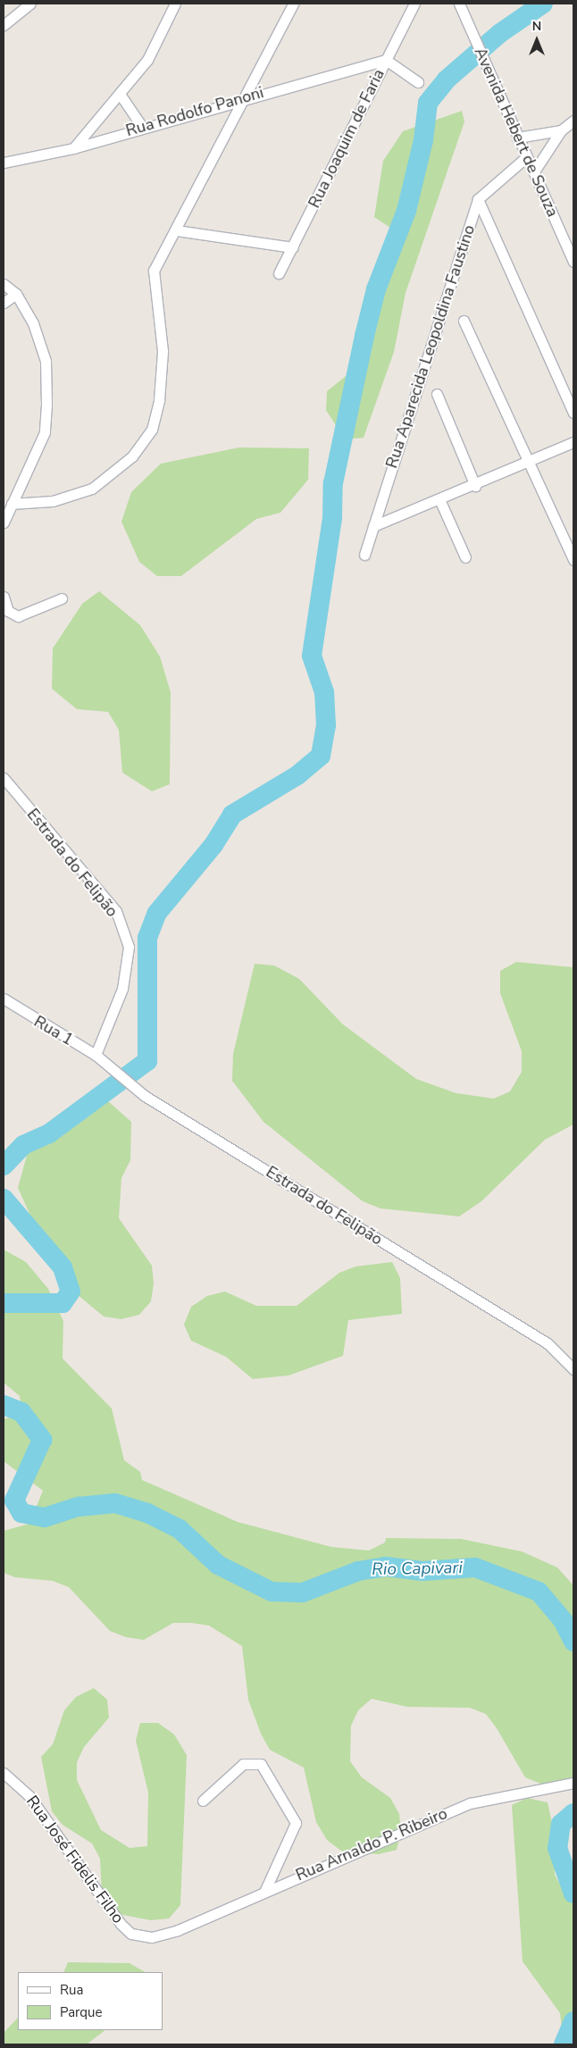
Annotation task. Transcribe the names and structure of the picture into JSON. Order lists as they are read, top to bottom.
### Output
{
  "streets": {
    "street": [
      "Rua Rodolfo Panoni",
      "Avenida Hebert de Souza",
      "Rua Joaquim de Faria",
      "Rua Aparecida Leopoldina Faustino",
      "Estrada do Felipão",
      "Rua 1",
      "Rua Arnaldo P. Ribeiro",
      "Rua José Fidelis Filho"
    ]
  },
  "crossings": [
    ["Rua Rodolfo Panoni", "Rua Joaquim de Faria"],
    ["Estrada do Felipão", "Rua 1"],
    ["Rua Arnaldo P. Ribeiro", "Rua José Fidelis Filho"]
  ],
  "water": ["Rio Capivari"],
  "legend": ["Rua", "Parque"],
  "north": "top"
}
